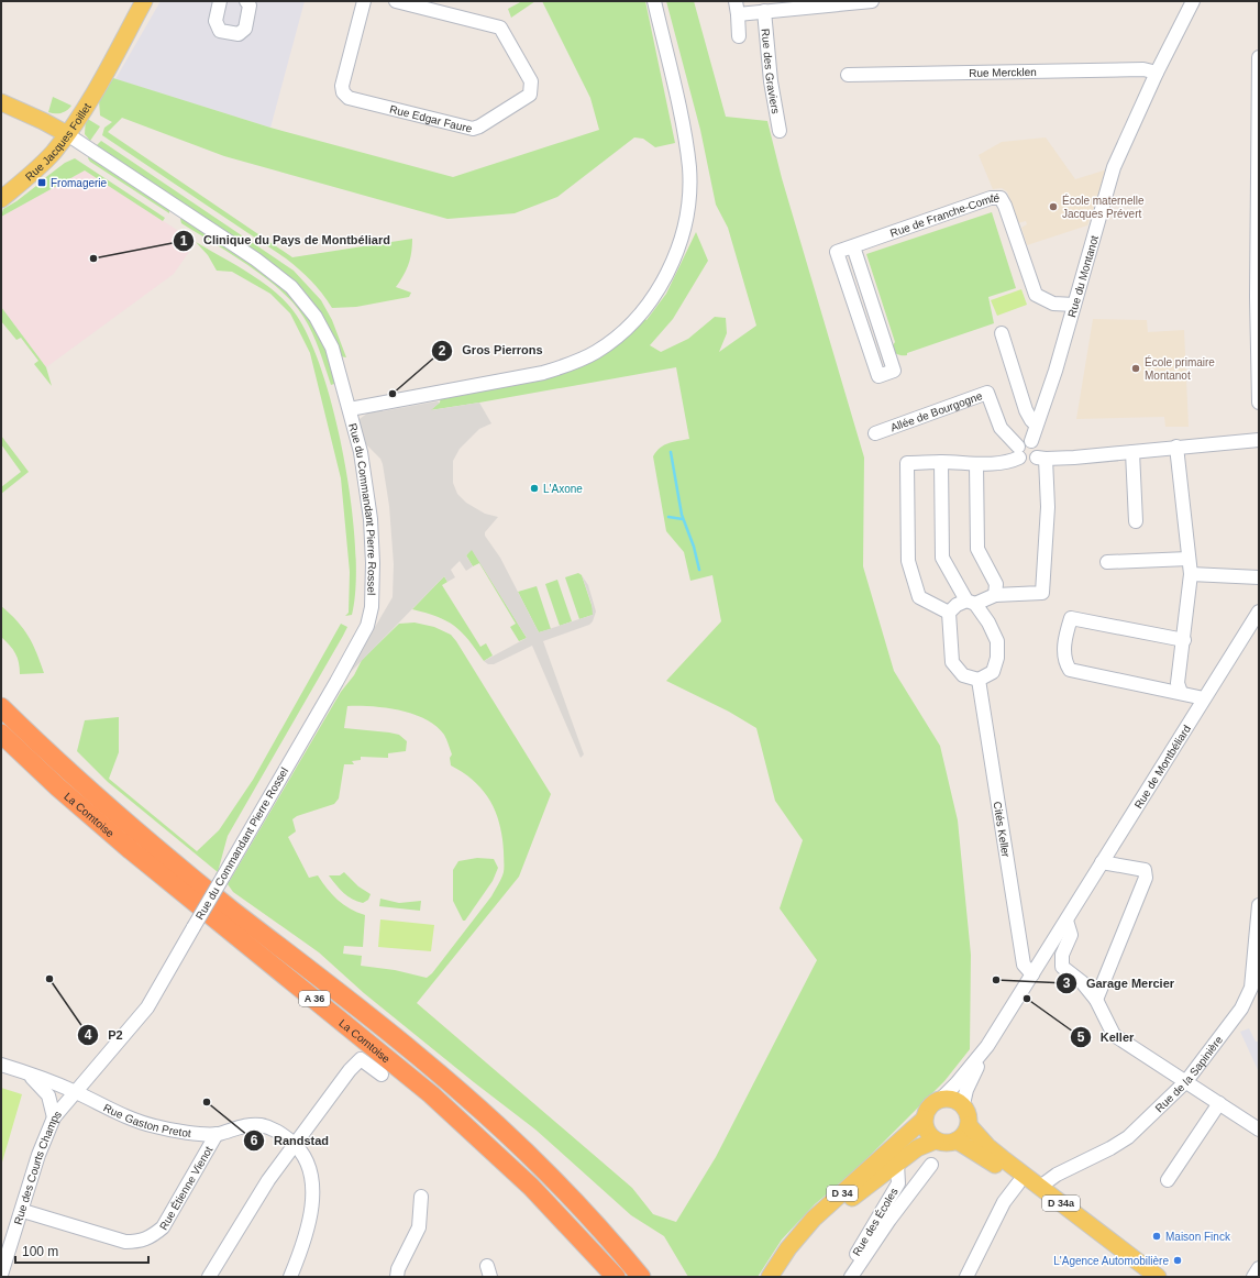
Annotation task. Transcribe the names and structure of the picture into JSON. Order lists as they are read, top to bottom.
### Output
{
  "streets": {
    "highway": ["La Comtoise", "A 36"],
    "main road": ["Rue Jacques Foillet", "D 34", "D 34a"],
    "street": [
      "Rue des Graviers",
      "Rue Mercklen",
      "Rue Edgar Faure",
      "Rue de Franche-Comté",
      "Rue du Montanot",
      "Allée de Bourgogne",
      "Rue du Commandant Pierre Rossel",
      "Rue de Montbéliard",
      "Cités Keller",
      "Rue de la Sapinière",
      "Rue Gaston Pretot",
      "Rue des Courts Champs",
      "Rue Étienne Vienot",
      "Rue des Écoles"
    ]
  },
  "crossings": [
    ["Rue Mercklen", "Rue du Montanot"],
    ["Rue Jacques Foillet", "Rue du Commandant Pierre Rossel"],
    ["Rue de Franche-Comté", "Rue du Montanot"],
    ["Rue du Montanot", "Allée de Bourgogne"],
    ["Rue du Commandant Pierre Rossel", "Rue Gaston Pretot"],
    ["Rue du Commandant Pierre Rossel", "Rue des Courts Champs"],
    ["Rue de Montbéliard", "Cités Keller"],
    ["Rue de la Sapinière", "D 34a"],
    ["Rue Gaston Pretot", "Rue des Courts Champs"],
    ["Rue Gaston Pretot", "Rue Étienne Vienot"],
    ["Rue des Courts Champs", "Rue Étienne Vienot"],
    ["D 34", "D 34a"],
    ["D 34", "Rue des Écoles"]
  ],
  "places": {
    "transit": ["Fromagerie"],
    "other": [
      "École maternelle Jacques Prévert",
      "Clinique du Pays de Montbéliard",
      "École primaire Montanot",
      "Gros Pierrons",
      "L'Axone",
      "P2",
      "Garage Mercier",
      "Keller",
      "Randstad",
      "Maison Finck",
      "L'Agence Automobilière"
    ]
  },
  "scale_bar": "100 m"
}
